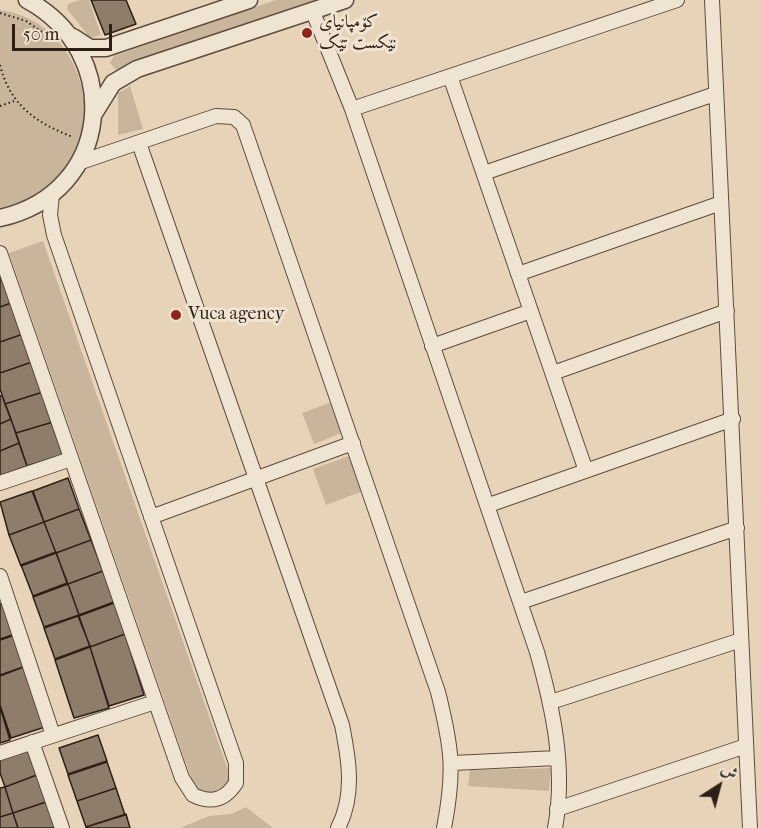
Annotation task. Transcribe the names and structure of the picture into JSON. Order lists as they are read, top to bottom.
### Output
{
  "places": ["کۆمپانیای نێکست تێک", "Vuca agency"],
  "scale_bar": "50 m",
  "north": "top right"
}
